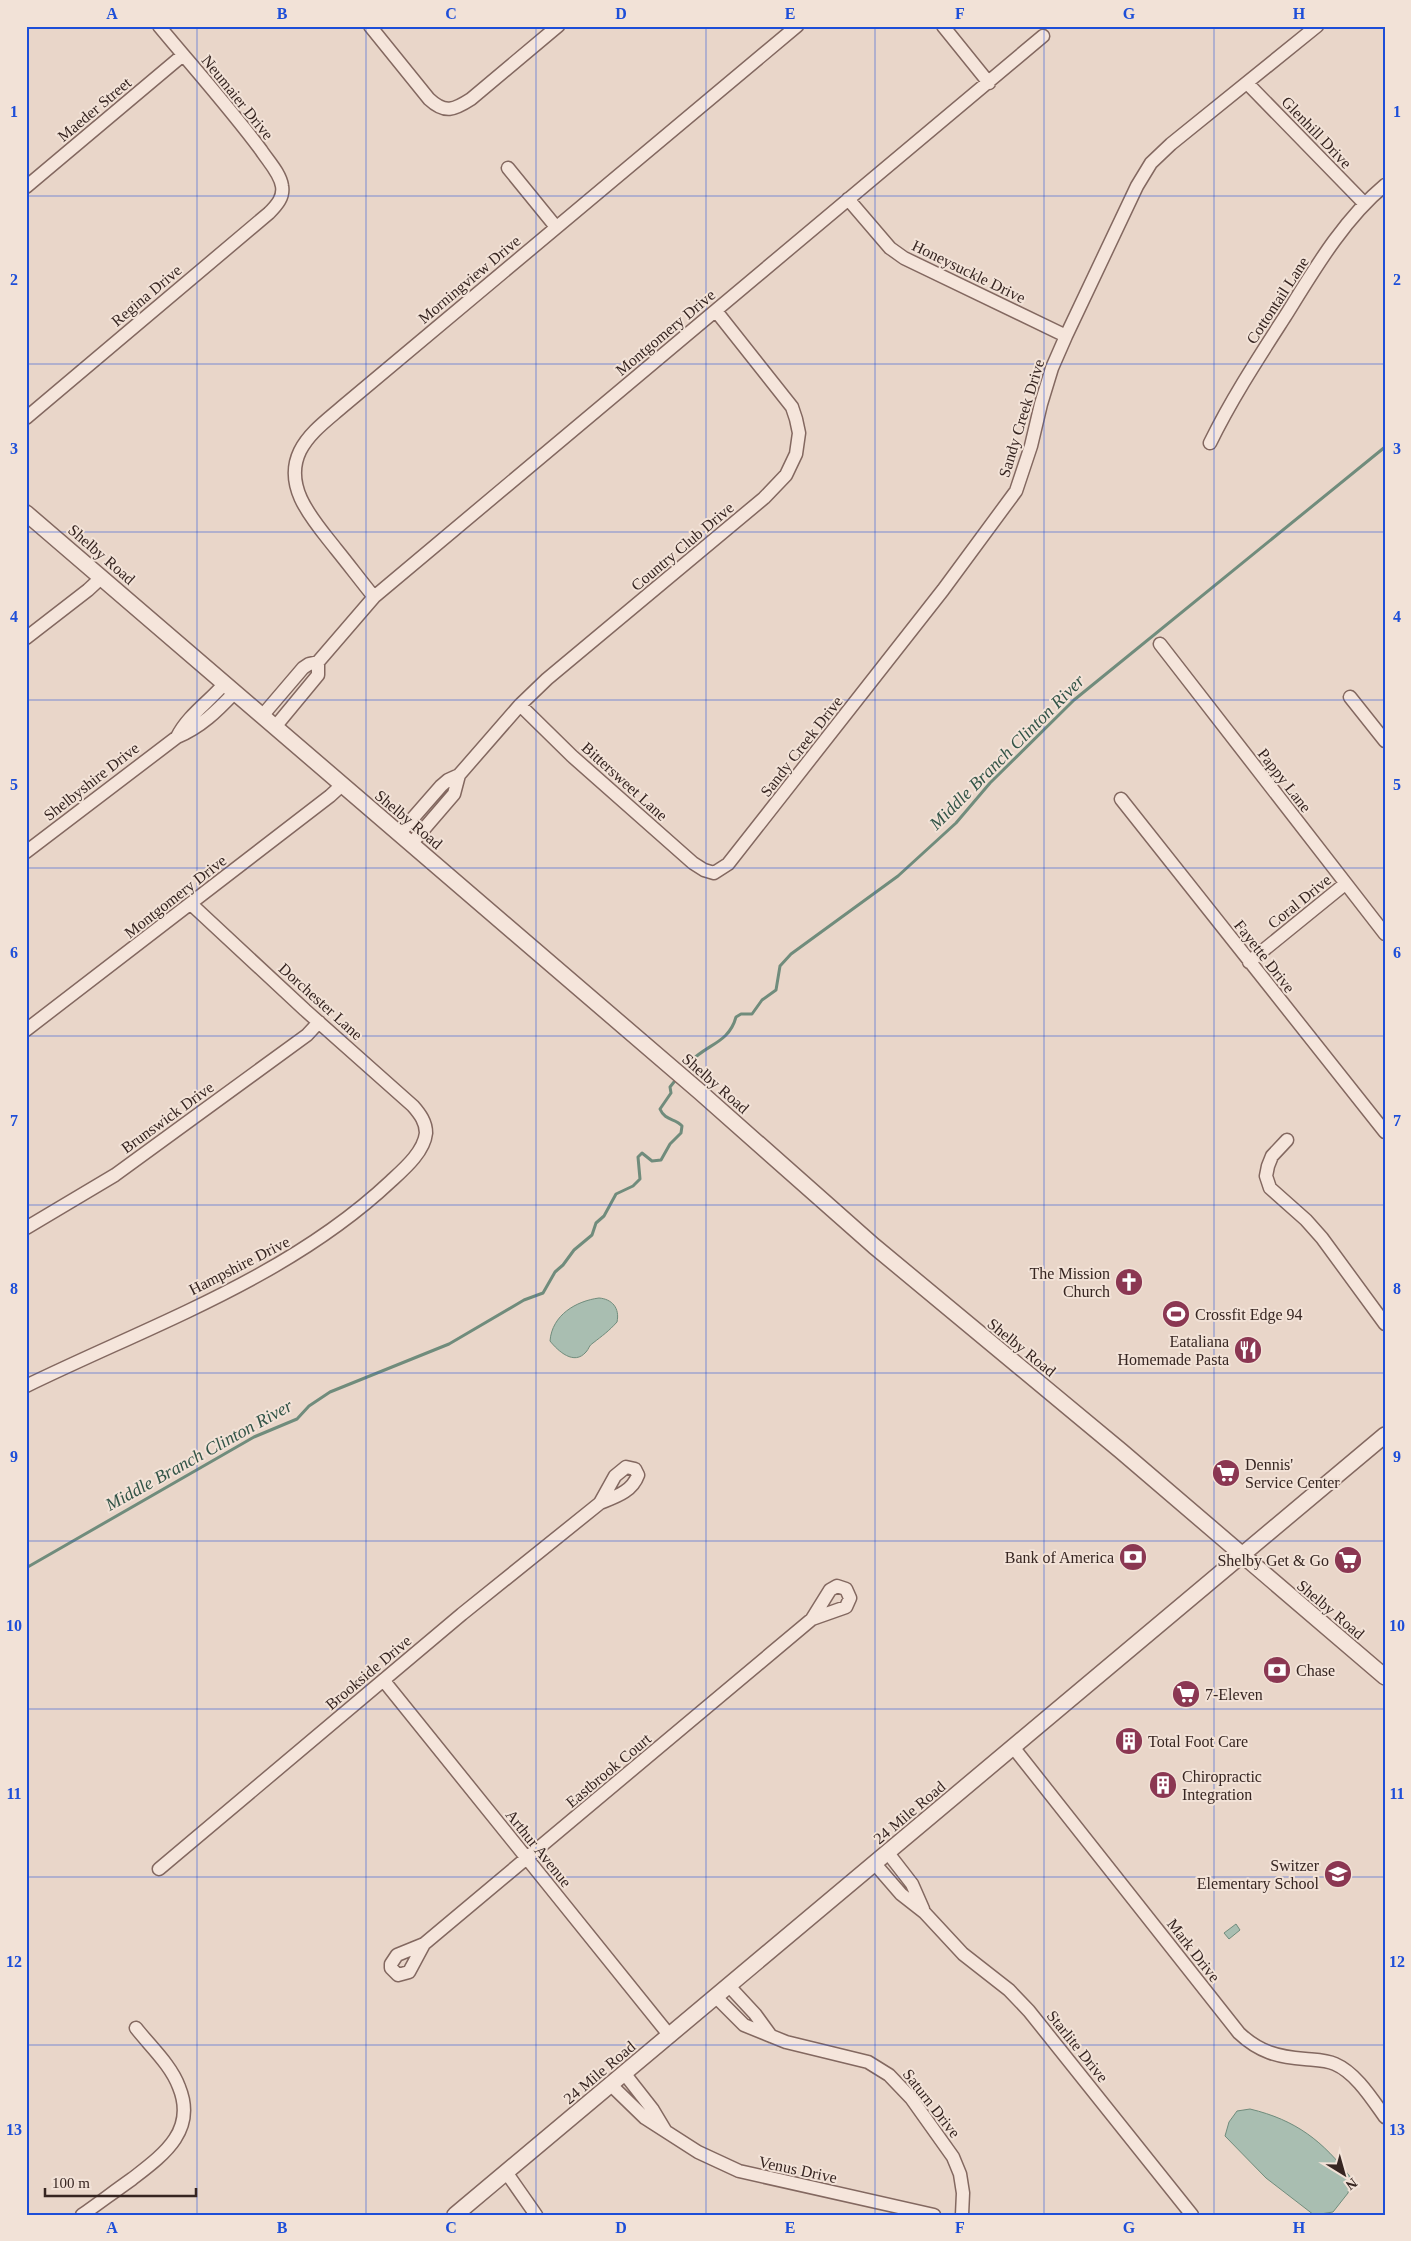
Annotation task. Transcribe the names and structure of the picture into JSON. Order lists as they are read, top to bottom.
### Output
{
  "streets": {
    "street": [
      "Neumaier Drive",
      "Maeder Street",
      "Glenhill Drive",
      "Honeysuckle Drive",
      "Morningview Drive",
      "Regina Drive",
      "Cottontail Lane",
      "Montgomery Drive",
      "Sandy Creek Drive",
      "Country Club Drive",
      "Shelby Road",
      "Pappy Lane",
      "Shelbyshire Drive",
      "Bittersweet Lane",
      "Coral Drive",
      "Fayette Drive",
      "Dorchester Lane",
      "Brunswick Drive",
      "Hampshire Drive",
      "Brookside Drive",
      "Eastbrook Court",
      "24 Mile Road",
      "Arthur Avenue",
      "Mark Drive",
      "Starlite Drive",
      "Saturn Drive",
      "Venus Drive"
    ]
  },
  "crossings": [
    ["Neumaier Drive", "Maeder Street"],
    ["Neumaier Drive", "Regina Drive"],
    ["Glenhill Drive", "Cottontail Lane"],
    ["Glenhill Drive", "Sandy Creek Drive"],
    ["Honeysuckle Drive", "Montgomery Drive"],
    ["Honeysuckle Drive", "Sandy Creek Drive"],
    ["Morningview Drive", "Montgomery Drive"],
    ["Montgomery Drive", "Country Club Drive"],
    ["Montgomery Drive", "Shelby Road"],
    ["Montgomery Drive", "Dorchester Lane"],
    ["Sandy Creek Drive", "Bittersweet Lane"],
    ["Country Club Drive", "Shelby Road"],
    ["Country Club Drive", "Bittersweet Lane"],
    ["Shelby Road", "Shelbyshire Drive"],
    ["Shelby Road", "24 Mile Road"],
    ["Pappy Lane", "Coral Drive"],
    ["Coral Drive", "Fayette Drive"],
    ["Dorchester Lane", "Brunswick Drive"],
    ["Dorchester Lane", "Hampshire Drive"],
    ["Brookside Drive", "Arthur Avenue"],
    ["Eastbrook Court", "Arthur Avenue"],
    ["24 Mile Road", "Arthur Avenue"],
    ["24 Mile Road", "Mark Drive"],
    ["24 Mile Road", "Starlite Drive"],
    ["24 Mile Road", "Saturn Drive"],
    ["24 Mile Road", "Venus Drive"]
  ],
  "water": ["Middle Branch Clinton River"],
  "places": {
    "church": ["The Mission Church"],
    "sports": ["Crossfit Edge 94"],
    "restaurant": ["Eataliana Homemade Pasta"],
    "supermarket": ["Dennis' Service Center", "Shelby Get & Go", "7-Eleven"],
    "bank": ["Bank of America", "Chase"],
    "building": ["Total Foot Care", "Chiropractic Integration"],
    "school or university": ["Switzer Elementary School"]
  },
  "scale_bar": "100 m",
  "north": "bottom right",
  "grid": {
    "columns": [
      "A",
      "B",
      "C",
      "D",
      "E",
      "F",
      "G",
      "H"
    ],
    "rows": [
      "1",
      "2",
      "3",
      "4",
      "5",
      "6",
      "7",
      "8",
      "9",
      "10",
      "11",
      "12",
      "13"
    ]
  }
}
